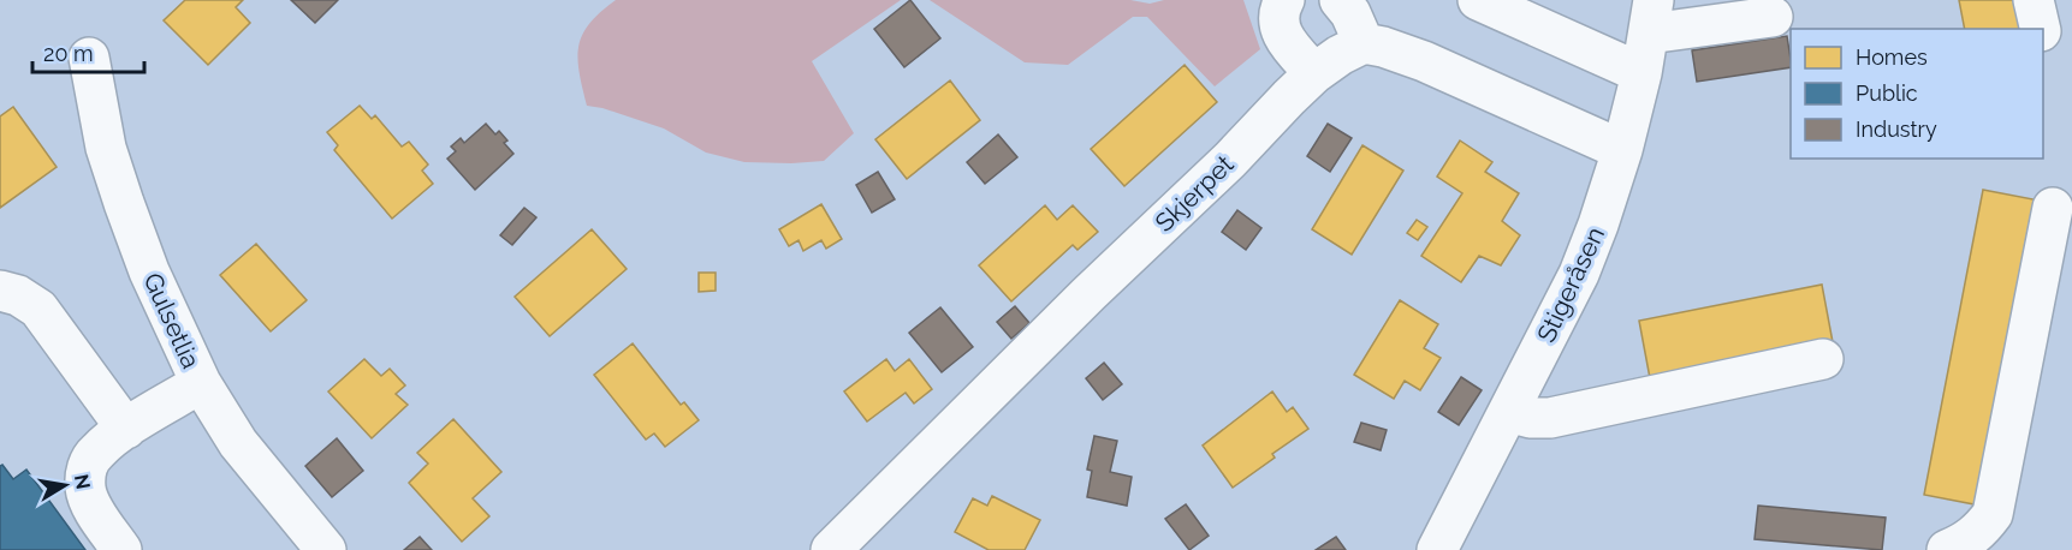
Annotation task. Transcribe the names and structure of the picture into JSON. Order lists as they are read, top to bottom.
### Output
{
  "streets": {
    "street": ["Skjerpet", "Stigeråsen", "Gulsetlia"]
  },
  "legend": ["Homes", "Public", "Industry"],
  "scale_bar": "20 m",
  "north": "right"
}
